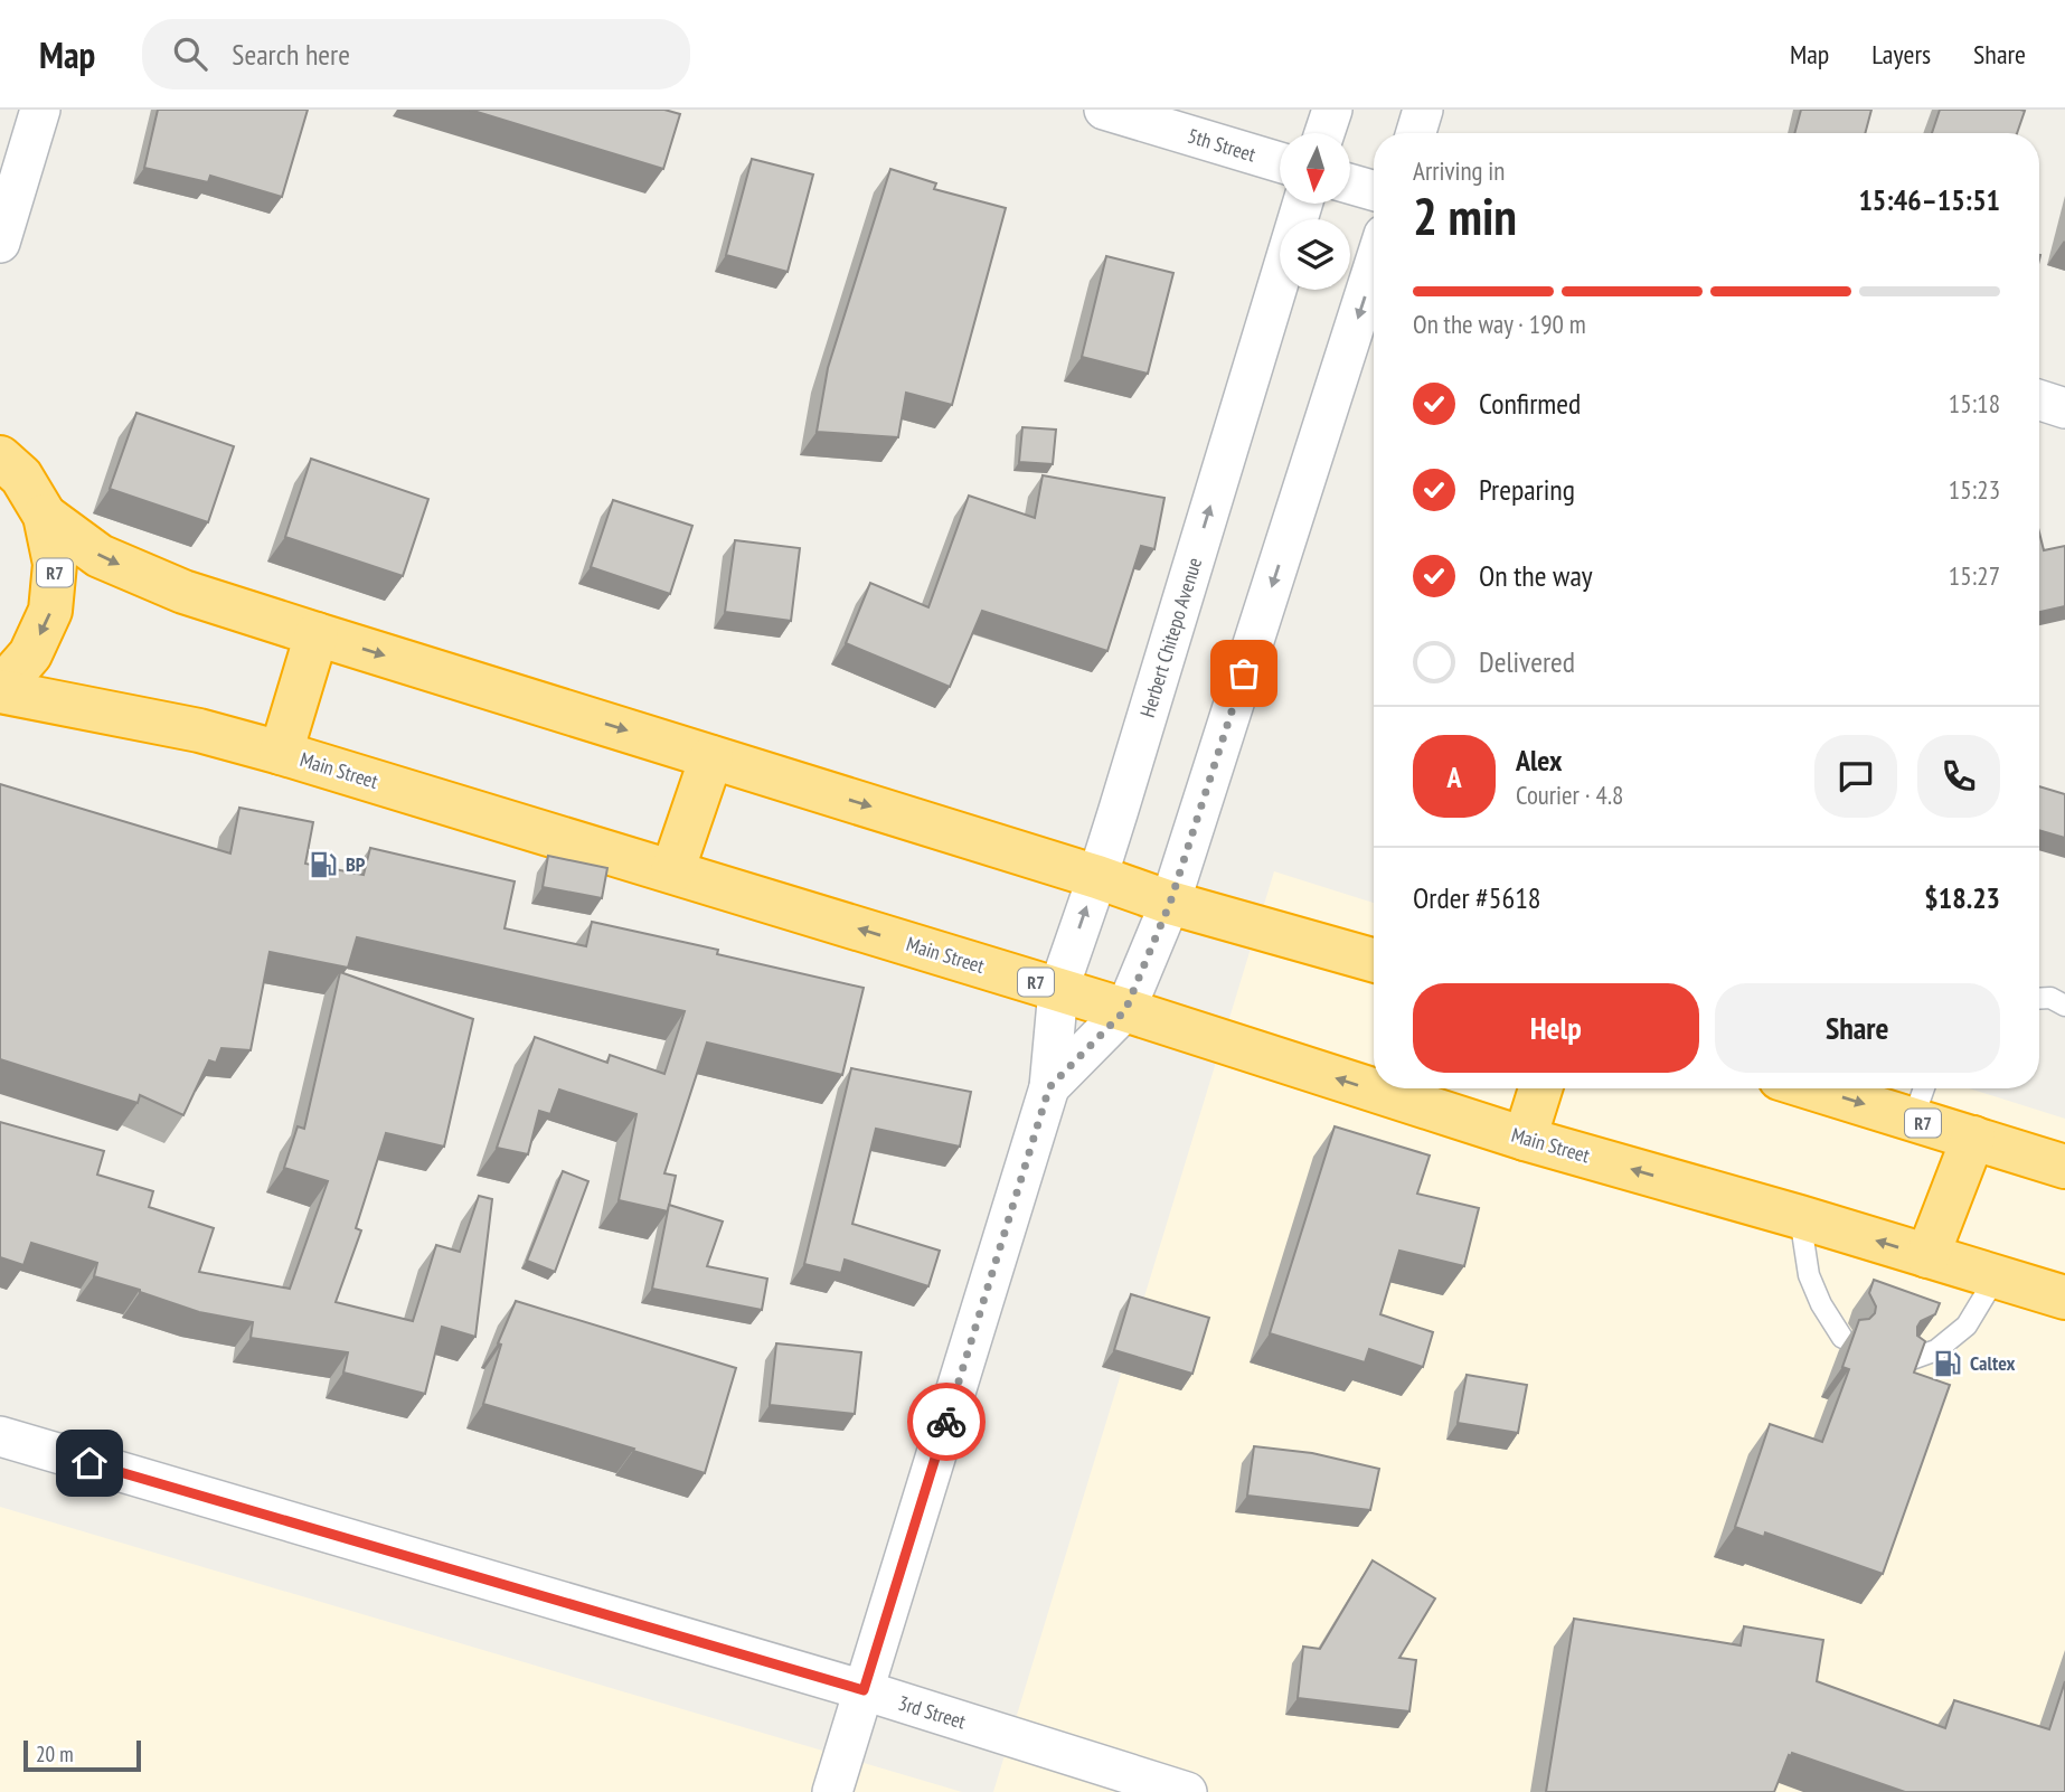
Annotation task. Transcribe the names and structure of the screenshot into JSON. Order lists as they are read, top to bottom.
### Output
{
  "streets": {
    "highway": ["R7", "Main Street"],
    "street": ["5th Street", "Herbert Chitepo Avenue", "3rd Street"]
  },
  "crossings": [
    ["Herbert Chitepo Avenue", "Main Street"],
    ["Herbert Chitepo Avenue", "3rd Street"]
  ],
  "places": {
    "fuel station": ["BP", "Caltex"]
  },
  "scale_bar": "20 m",
  "north": "bottom",
  "page": {
    "header": "Map",
    "search": "Search here",
    "nav": ["Map", "Layers", "Share"],
    "heading": ["2 min", "Arriving in", "15:46–15:51"],
    "panel": [
      "Alex",
      "Courier · 4.8",
      "Order #5618",
      "$18.23"
    ],
    "bar": "On the way · 190 m",
    "list": [
      ["Confirmed", "15:18"],
      ["Preparing", "15:23"],
      ["On the way", "15:27"],
      "Delivered"
    ],
    "round": "A",
    "buttons": ["Help", "Share"],
    "scale": "20 m"
  }
}
